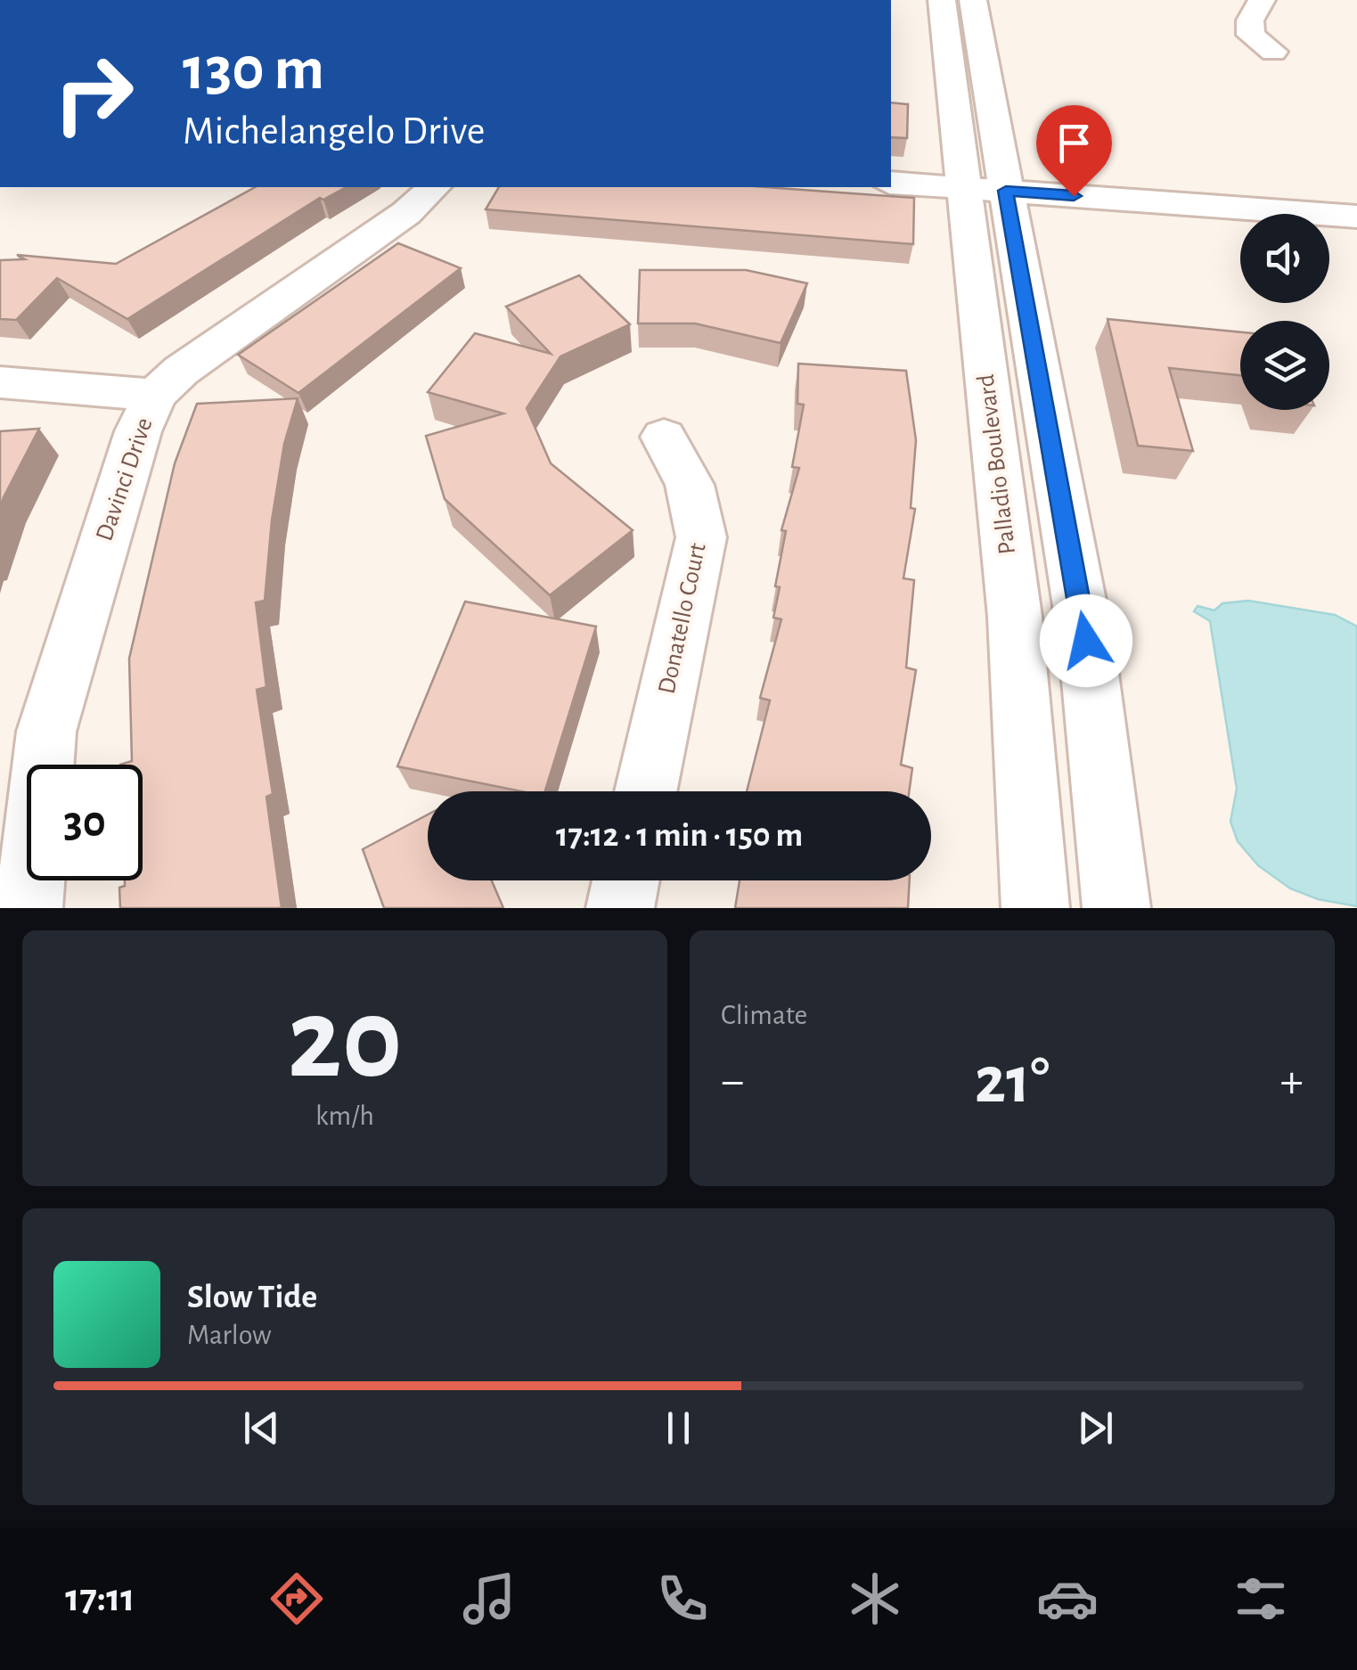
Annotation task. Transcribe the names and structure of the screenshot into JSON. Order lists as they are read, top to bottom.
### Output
{
  "streets": {
    "street": ["Palladio Boulevard", "Davinci Drive", "Donatello Court"]
  },
  "page": {
    "turn": ["130 m", "Michelangelo Drive"],
    "limit": "30",
    "trip": "17:12 · 1 min · 150 m",
    "tile": [
      ["20", "km/h"],
      "Climate"
    ],
    "heat": ["−", "21°", "+"],
    "song": ["Slow Tide", "Marlow"],
    "tabs": "17:11"
  }
}
